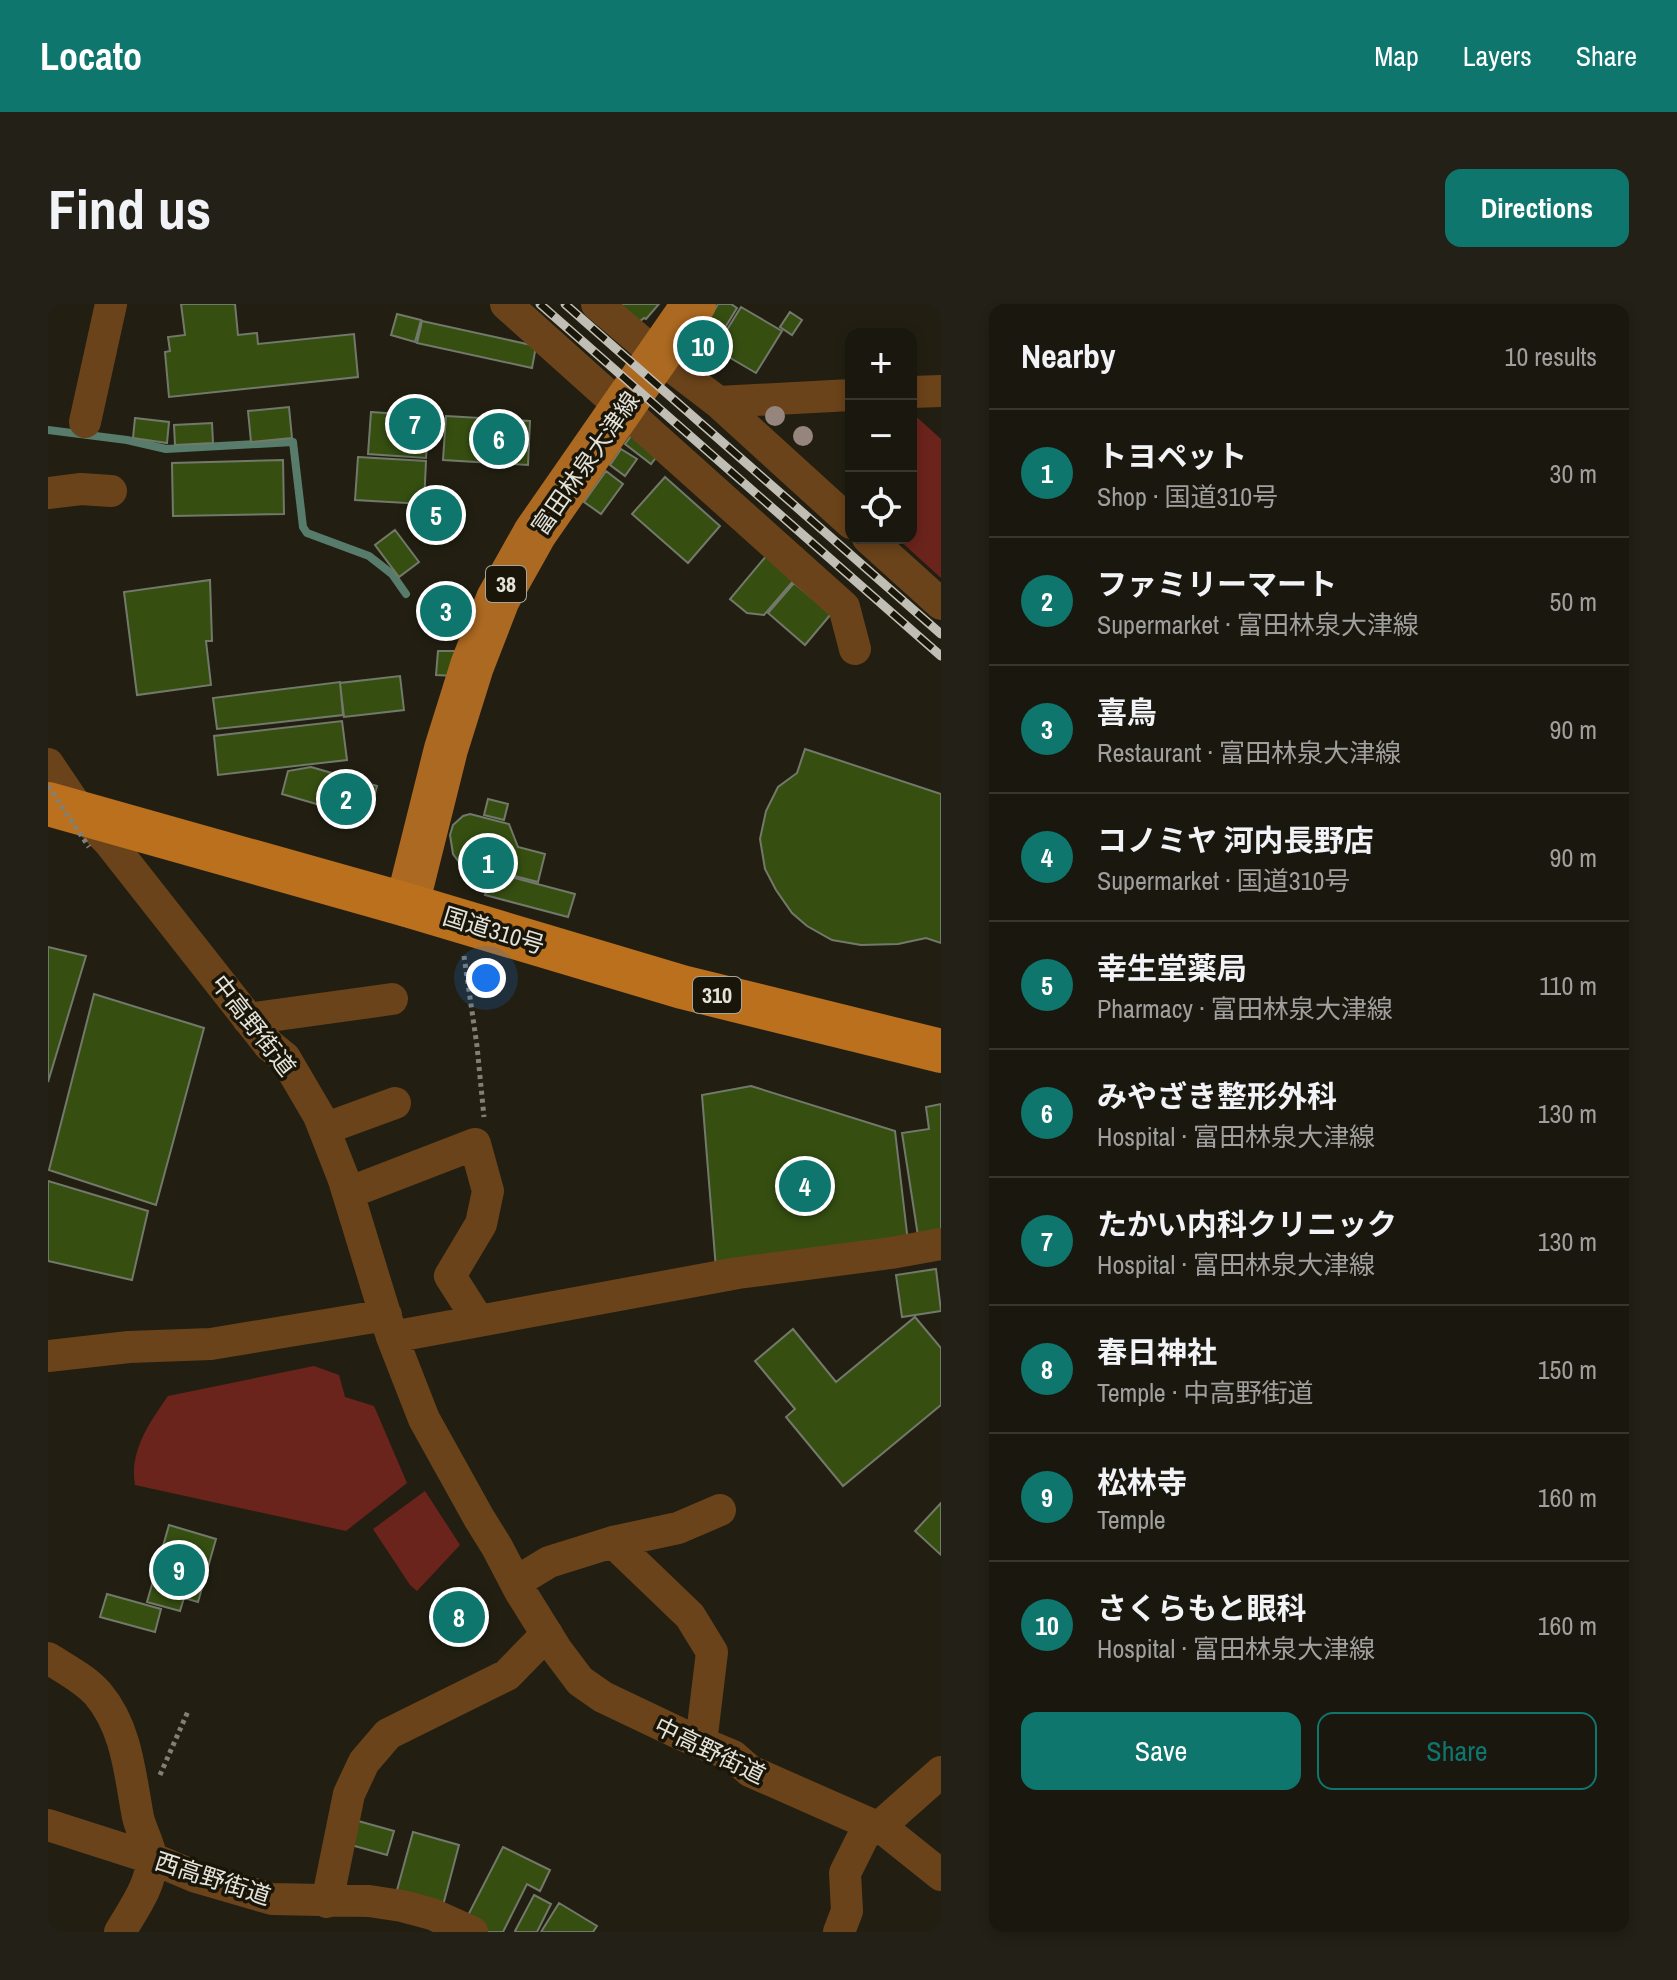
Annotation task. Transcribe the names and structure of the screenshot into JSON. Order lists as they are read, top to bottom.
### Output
{
  "streets": {
    "highway": ["国道310号", "310"],
    "main road": ["富田林泉大津線", "38"],
    "street": ["中高野街道", "西高野街道"]
  },
  "crossings": [
    ["富田林泉大津線", "国道310号"],
    ["国道310号", "中高野街道"]
  ],
  "page": {
    "header": "Locato",
    "nav": ["Map", "Layers", "Share"],
    "buttons": [
      "Directions",
      ["Save", "Share"]
    ],
    "title": "Find us",
    "heading": ["Nearby", "10 results"],
    "pins": [
      "10",
      "7",
      "6",
      "5",
      "3",
      "2",
      "1",
      "4",
      "9",
      "8"
    ],
    "map_buttons": ["+", "−"],
    "list": [
      {
        "mark": "1",
        "name": "トヨペット",
        "note": "Shop · 国道310号",
        "value": "30 m"
      },
      {
        "mark": "2",
        "name": "ファミリーマート",
        "note": "Supermarket · 富田林泉大津線",
        "value": "50 m"
      },
      {
        "mark": "3",
        "name": "喜鳥",
        "note": "Restaurant · 富田林泉大津線",
        "value": "90 m"
      },
      {
        "mark": "4",
        "name": "コノミヤ 河内長野店",
        "note": "Supermarket · 国道310号",
        "value": "90 m"
      },
      {
        "mark": "5",
        "name": "幸生堂薬局",
        "note": "Pharmacy · 富田林泉大津線",
        "value": "110 m"
      },
      {
        "mark": "6",
        "name": "みやざき整形外科",
        "note": "Hospital · 富田林泉大津線",
        "value": "130 m"
      },
      {
        "mark": "7",
        "name": "たかい内科クリニック",
        "note": "Hospital · 富田林泉大津線",
        "value": "130 m"
      },
      {
        "mark": "8",
        "name": "春日神社",
        "note": "Temple · 中高野街道",
        "value": "150 m"
      },
      {
        "mark": "9",
        "name": "松林寺",
        "note": "Temple",
        "value": "160 m"
      },
      {
        "mark": "10",
        "name": "さくらもと眼科",
        "note": "Hospital · 富田林泉大津線",
        "value": "160 m"
      }
    ]
  }
}
